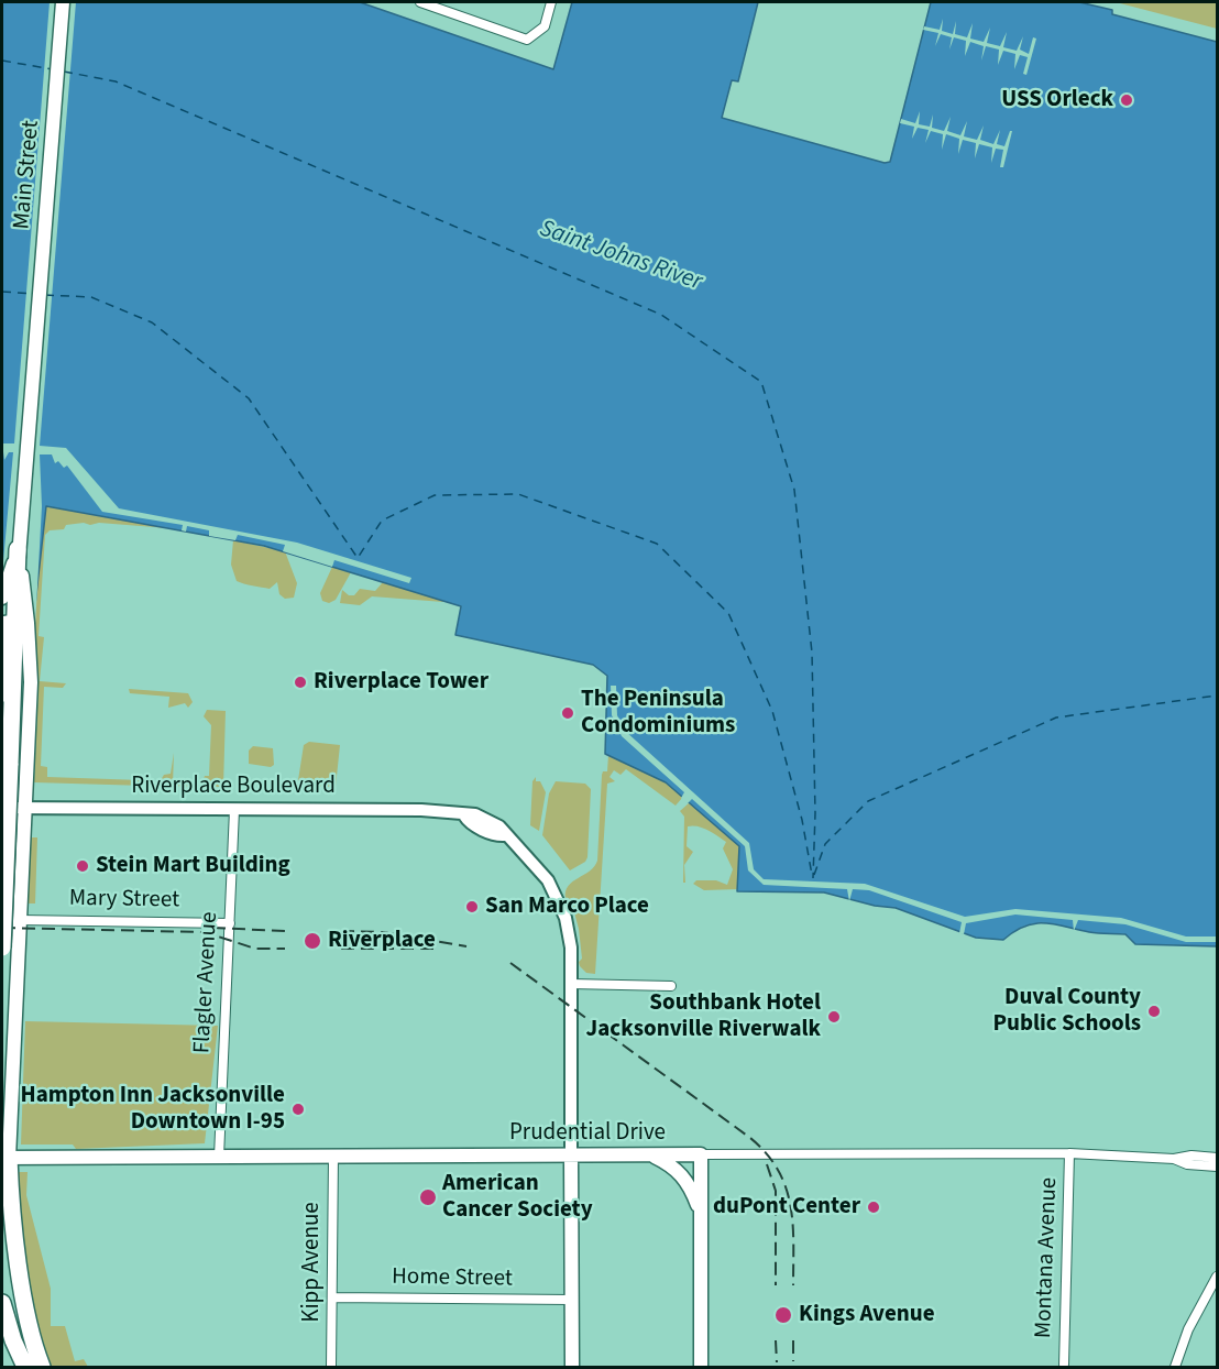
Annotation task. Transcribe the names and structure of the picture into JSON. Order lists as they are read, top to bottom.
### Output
{
  "streets": {
    "main road": [
      "Main Street",
      "Riverplace Boulevard",
      "Mary Street",
      "Prudential Drive"
    ],
    "street": [
      "Flagler Avenue",
      "Montana Avenue",
      "Kipp Avenue",
      "Home Street"
    ]
  },
  "crossings": [
    ["Riverplace Boulevard", "Flagler Avenue"],
    ["Riverplace Boulevard", "Prudential Drive"],
    ["Mary Street", "Flagler Avenue"],
    ["Flagler Avenue", "Prudential Drive"],
    ["Prudential Drive", "Montana Avenue"],
    ["Prudential Drive", "Kipp Avenue"],
    ["Kipp Avenue", "Home Street"]
  ],
  "water": ["Saint Johns River"],
  "places": [
    "USS Orleck",
    "Riverplace Tower",
    "The Peninsula Condominiums",
    "Stein Mart Building",
    "San Marco Place",
    "Riverplace",
    "Duval County Public Schools",
    "Southbank Hotel Jacksonville Riverwalk",
    "Hampton Inn Jacksonville Downtown I-95",
    "American Cancer Society",
    "duPont Center",
    "Kings Avenue"
  ]
}
